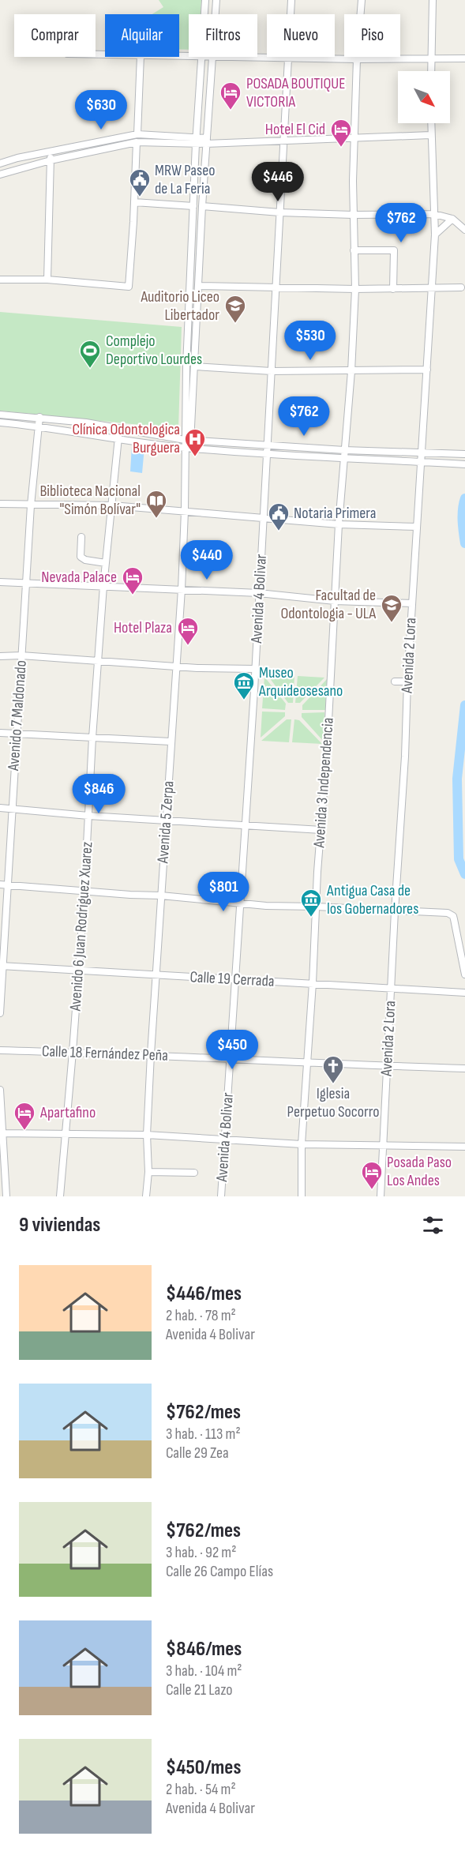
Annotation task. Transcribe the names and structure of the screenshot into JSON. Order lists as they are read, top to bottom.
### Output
{
  "streets": {
    "street": [
      "Avenida 4 Bolivar",
      "Avenida 2 Lora",
      "Avenido 7 Maldonado",
      "Avenida 3 Independencia",
      "Avenida 5 Zerpa",
      "Avenido 6 Juan Rodriguez Xuarez",
      "Calle 19 Cerrada",
      "Calle 18 Fernández Peña"
    ]
  },
  "crossings": [
    ["Avenida 4 Bolivar", "Calle 19 Cerrada"],
    ["Avenida 4 Bolivar", "Calle 18 Fernández Peña"],
    ["Avenida 2 Lora", "Calle 19 Cerrada"],
    ["Avenida 2 Lora", "Calle 18 Fernández Peña"],
    ["Avenido 7 Maldonado", "Calle 19 Cerrada"],
    ["Avenida 3 Independencia", "Calle 19 Cerrada"],
    ["Avenida 3 Independencia", "Calle 18 Fernández Peña"],
    ["Avenida 5 Zerpa", "Calle 19 Cerrada"],
    ["Avenida 5 Zerpa", "Calle 18 Fernández Peña"],
    ["Avenido 6 Juan Rodriguez Xuarez", "Calle 19 Cerrada"],
    ["Avenido 6 Juan Rodriguez Xuarez", "Calle 18 Fernández Peña"]
  ],
  "places": {
    "hotel": [
      "POSADA BOUTIQUE VICTORIA",
      "Hotel El Cid",
      "Nevada Palace",
      "Hotel Plaza",
      "Apartafino",
      "Posada Paso Los Andes"
    ],
    "public building": ["MRW Paseo de La Feria", "Notaria Primera"],
    "school or university": ["Auditorio Liceo Libertador", "Facultad de Odontologia - ULA"],
    "sports": ["Complejo Deportivo Lourdes"],
    "hospital": ["Clínica Odontologica Burguera"],
    "library": ["Biblioteca Nacional \"Simón Bolívar\""],
    "museum": ["Museo Arquideosesano", "Antigua Casa de los Gobernadores"],
    "church": ["Iglesia Perpetuo Socorro"]
  },
  "north": "bottom right",
  "page": {
    "chip": [
      "Comprar",
      "Alquilar",
      "Filtros",
      "Nuevo",
      "Piso"
    ],
    "price": [
      "$630",
      "$446",
      "$762",
      "$530",
      "$762",
      "$440",
      "$846",
      "$801",
      "$450"
    ],
    "heading": "9 viviendas",
    "list": [
      {
        "name": "$446/mes",
        "note": "2 hab. · 78 m² · Avenida 4 Bolivar"
      },
      {
        "name": "$762/mes",
        "note": "3 hab. · 113 m² · Calle 29 Zea"
      },
      {
        "name": "$762/mes",
        "note": "3 hab. · 92 m² · Calle 26 Campo Elías"
      },
      {
        "name": "$846/mes",
        "note": "3 hab. · 104 m² · Calle 21 Lazo"
      },
      {
        "name": "$450/mes",
        "note": "2 hab. · 54 m² · Avenida 4 Bolivar"
      }
    ]
  }
}
